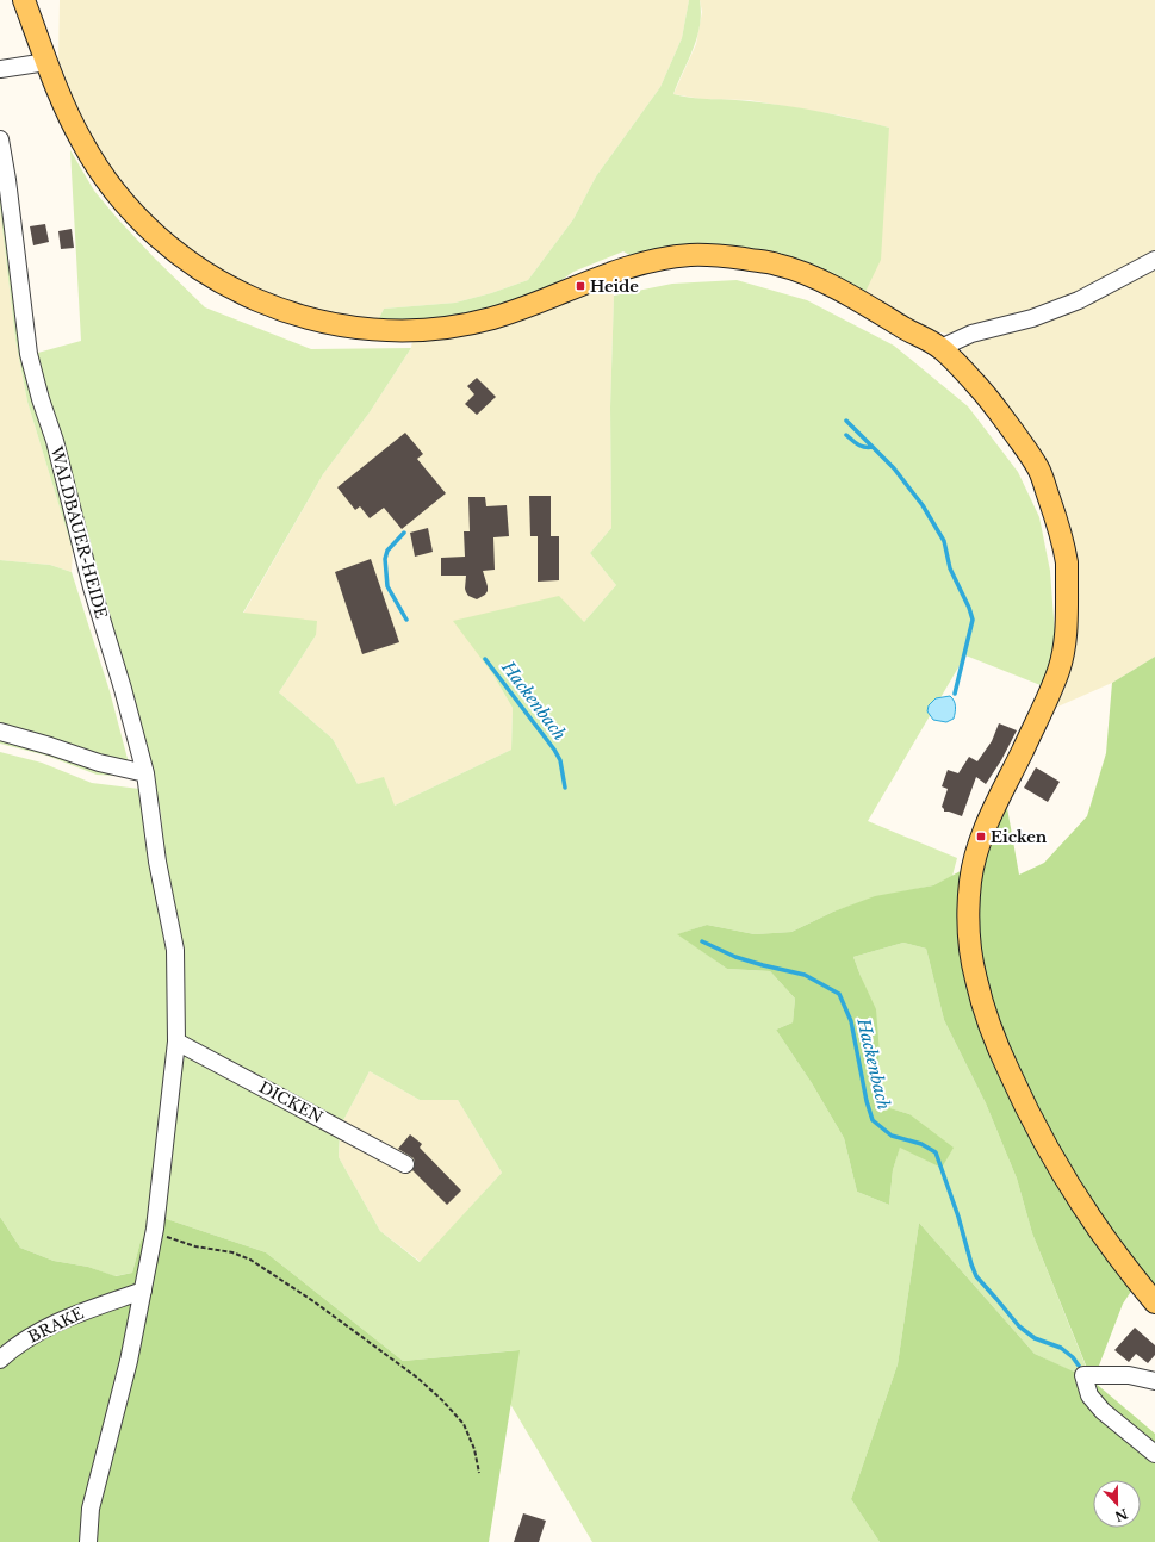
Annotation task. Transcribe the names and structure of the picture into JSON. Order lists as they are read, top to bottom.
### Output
{
  "streets": {
    "street": ["WALDBAUER-HEIDE", "DICKEN", "BRAKE"]
  },
  "crossings": [
    ["WALDBAUER-HEIDE", "DICKEN"],
    ["WALDBAUER-HEIDE", "BRAKE"]
  ],
  "water": ["Hackenbach"],
  "places": {
    "transit": ["Heide", "Eicken"]
  },
  "north": "bottom"
}
